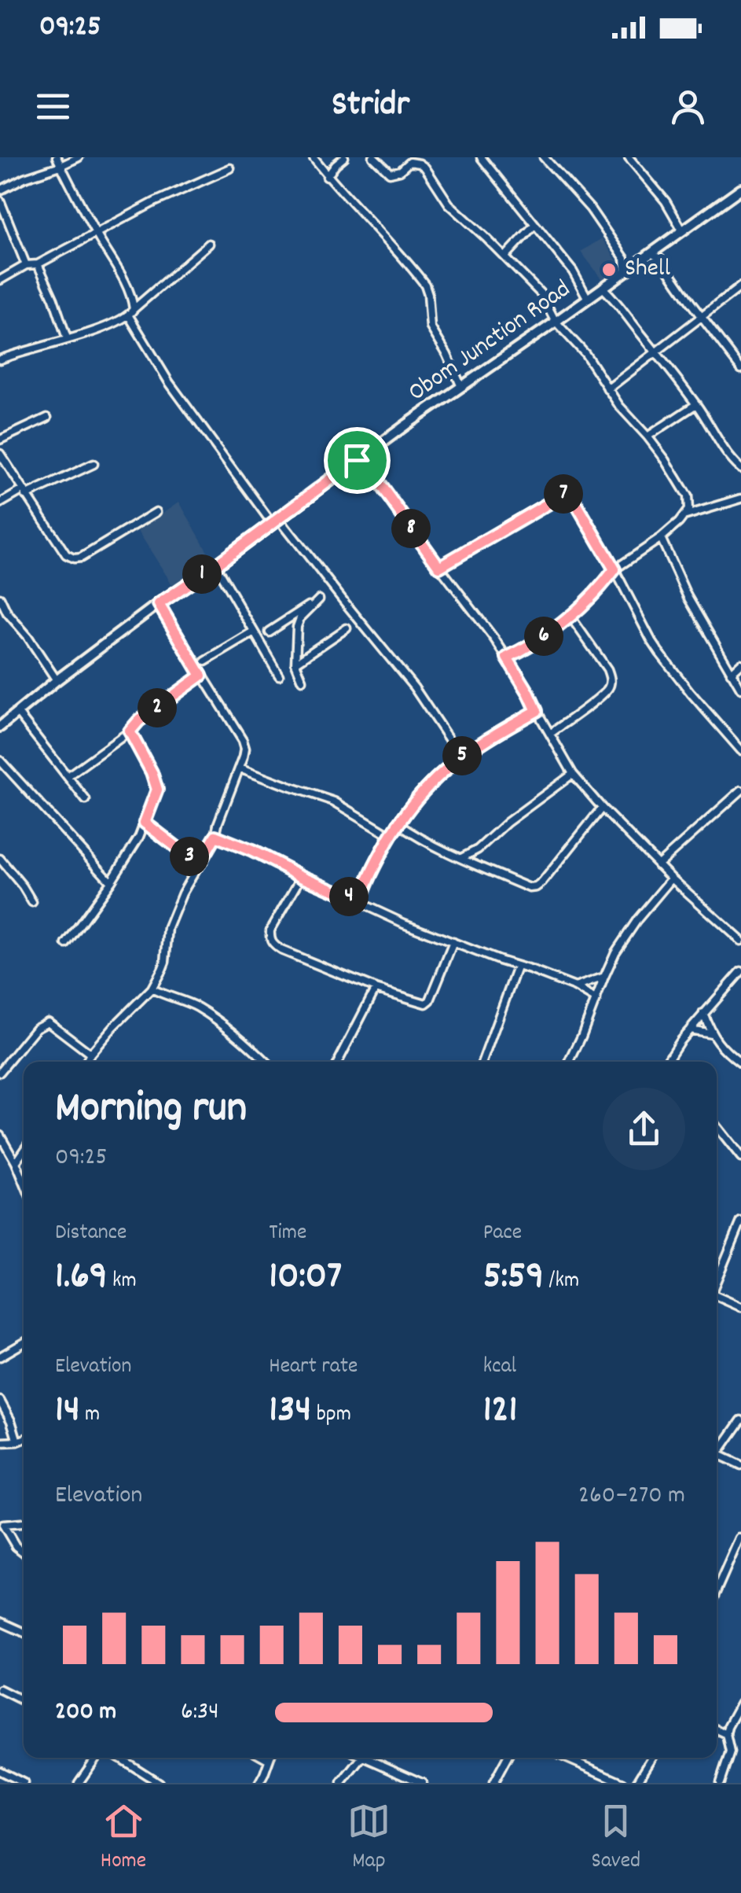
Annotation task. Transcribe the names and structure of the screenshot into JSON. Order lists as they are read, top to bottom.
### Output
{
  "streets": {
    "main road": ["Obom Junction Road"]
  },
  "places": ["Shell"],
  "page": {
    "status": "09:25",
    "header": "Stridr",
    "pins": [
      "7",
      "8",
      "1",
      "6",
      "2",
      "5",
      "3",
      "4"
    ],
    "heading": ["Morning run", "09:25"],
    "stats": [
      ["Distance", "1.69 km"],
      ["Time", "10:07"],
      ["Pace", "5:59 /km"],
      ["Elevation", "14 m"],
      ["Heart rate", "134 bpm"],
      ["kcal", "121"]
    ],
    "chart": ["Elevation", "260–270 m"],
    "list": [
      {
        "name": "200 m",
        "note": "6:34"
      }
    ],
    "tabs": ["Home", "Map", "Saved"]
  }
}
